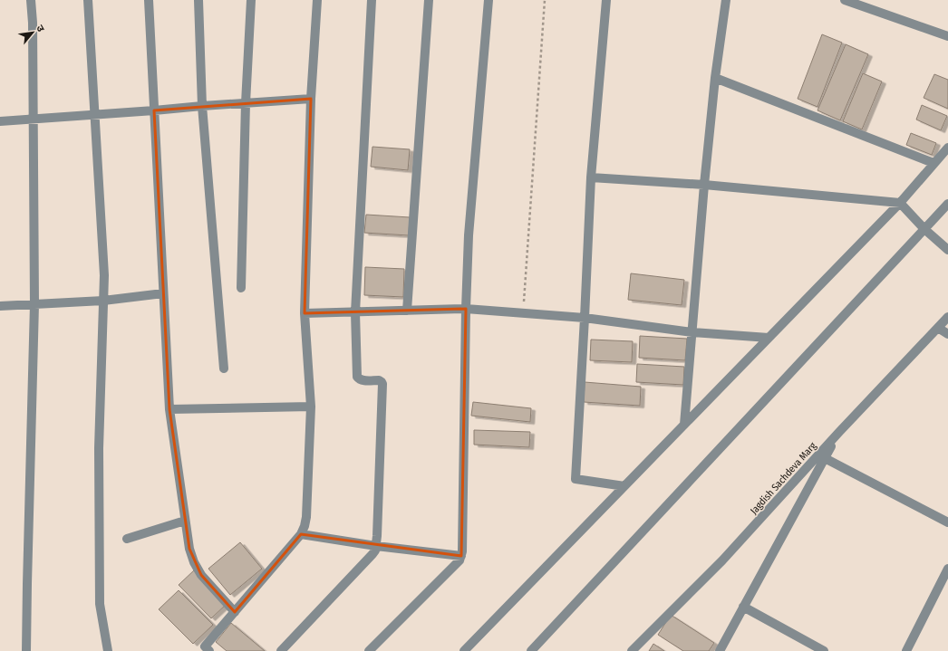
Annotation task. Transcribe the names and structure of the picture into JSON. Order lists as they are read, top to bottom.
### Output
{
  "streets": {
    "street": ["Jagdish Sachdeva Marg"]
  },
  "north": "top right"
}
